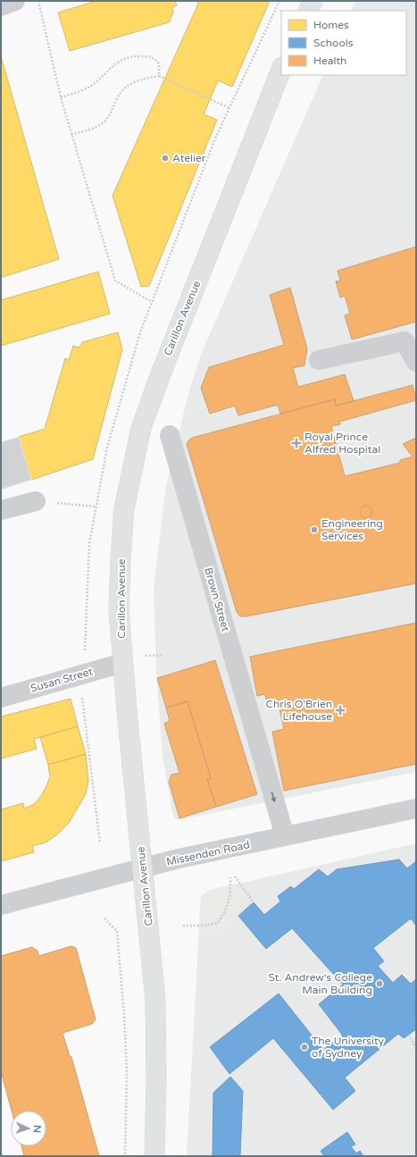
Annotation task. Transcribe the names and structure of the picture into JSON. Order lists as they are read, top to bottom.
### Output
{
  "streets": {
    "main road": ["Carillon Avenue"],
    "street": ["Brown Street", "Susan Street", "Missenden Road"]
  },
  "crossings": [
    ["Carillon Avenue", "Susan Street"],
    ["Carillon Avenue", "Missenden Road"],
    ["Brown Street", "Missenden Road"]
  ],
  "one_way": ["Brown Street"],
  "places": {
    "other": [
      "Atelier",
      "Engineering Services",
      "St. Andrew's College Main Building",
      "The University of Sydney"
    ],
    "health": ["Royal Prince Alfred Hospital", "Chris O'Brien Lifehouse"]
  },
  "legend": ["Homes", "Schools", "Health"],
  "north": "right"
}
